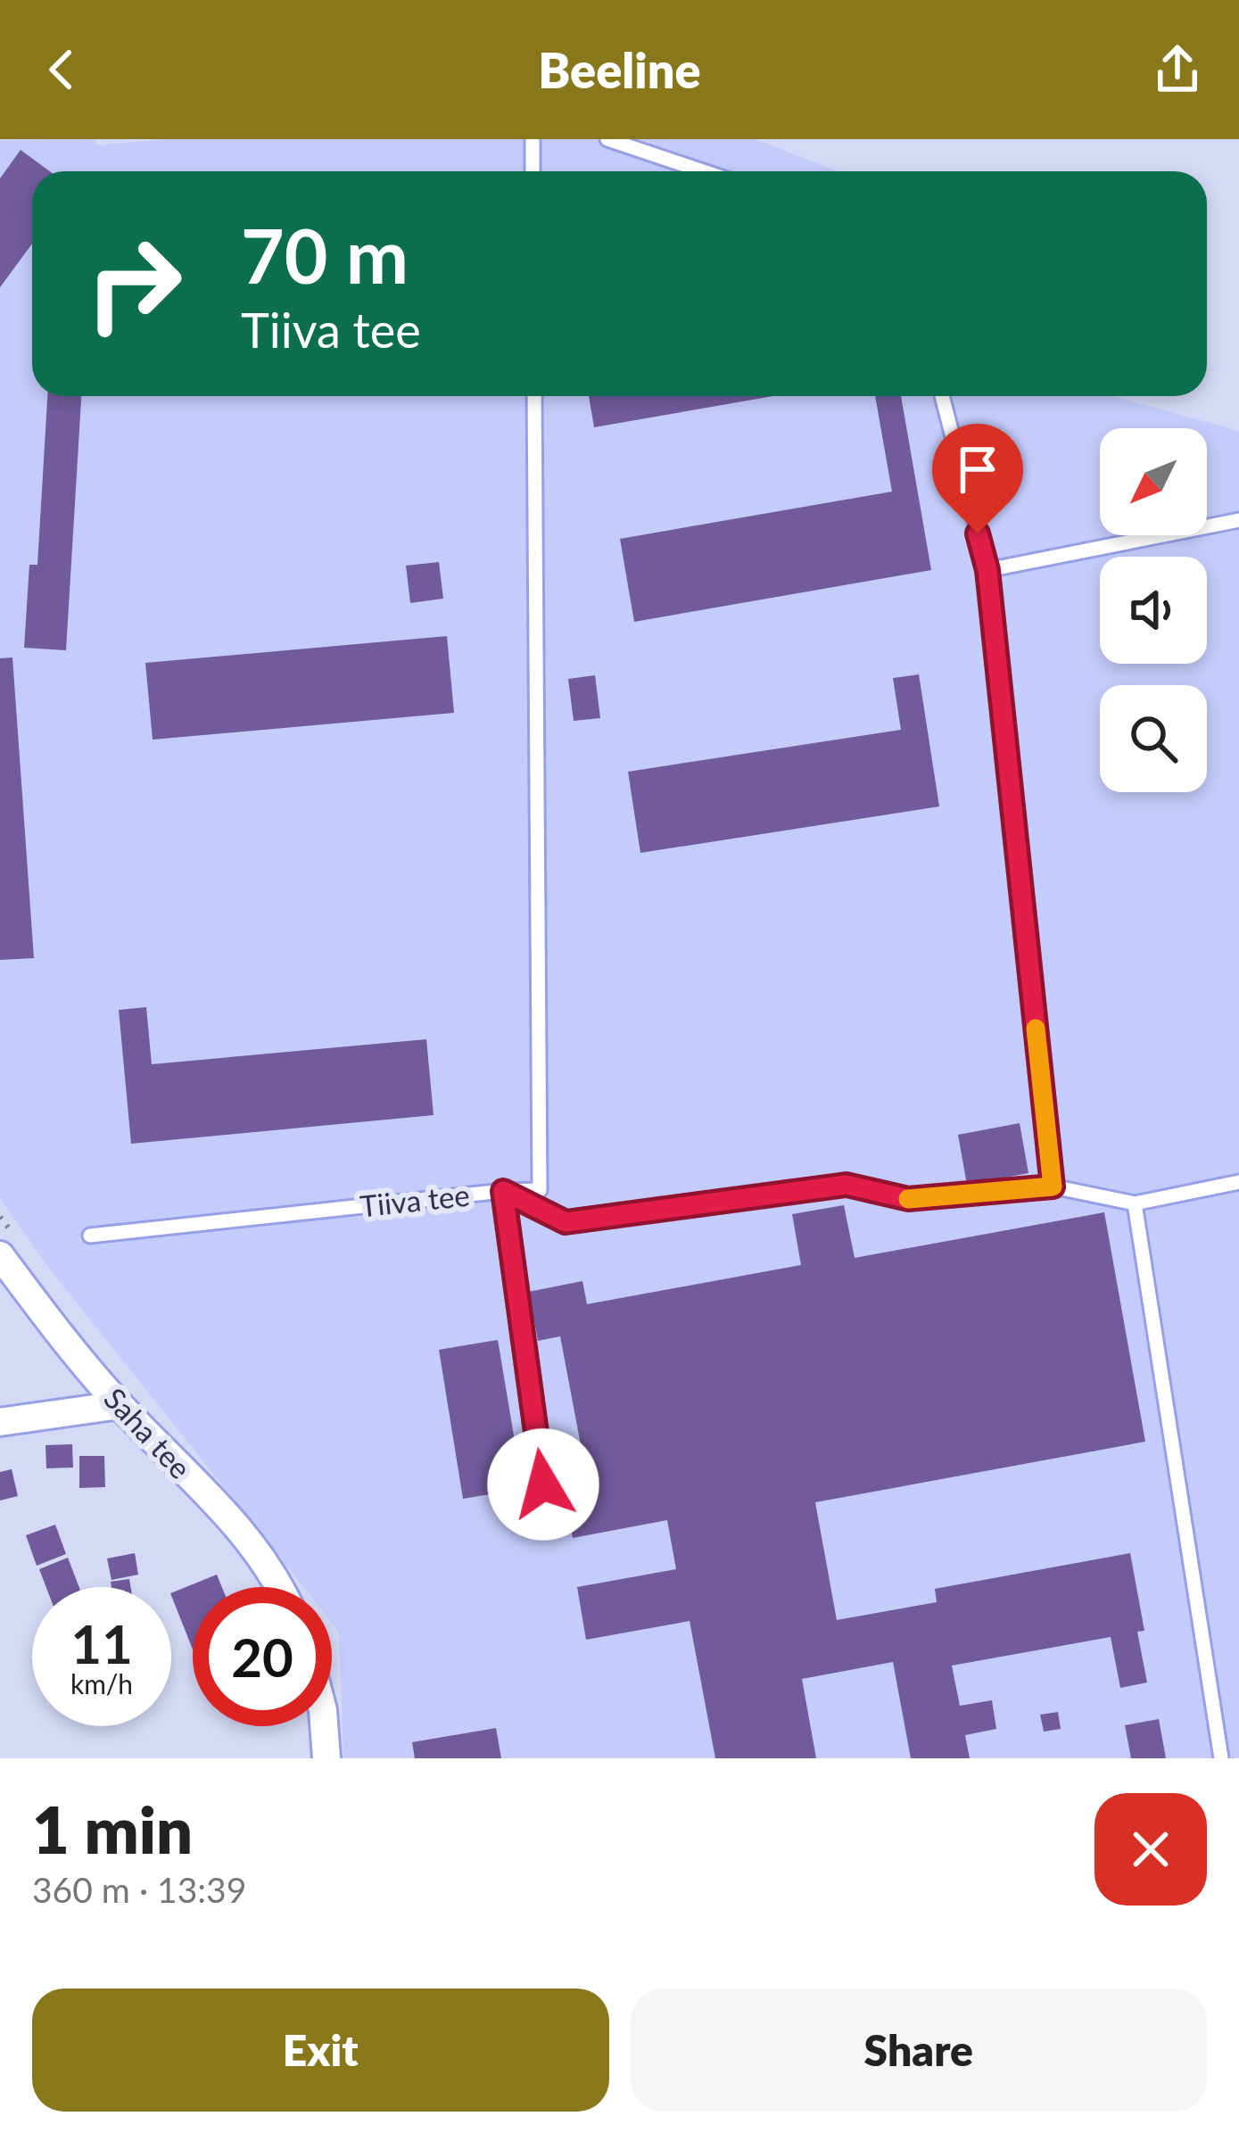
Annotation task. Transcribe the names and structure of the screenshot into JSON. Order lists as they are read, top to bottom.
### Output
{
  "streets": {
    "street": ["Saha tee"],
    "lane": ["Tiiva tee"]
  },
  "north": "bottom left",
  "page": {
    "header": "Beeline",
    "turn": ["70 m", "Tiiva tee"],
    "speed": "11 km/h",
    "limit": "20",
    "heading": ["1 min", "360 m · 13:39"],
    "buttons": ["Exit", "Share"]
  }
}
